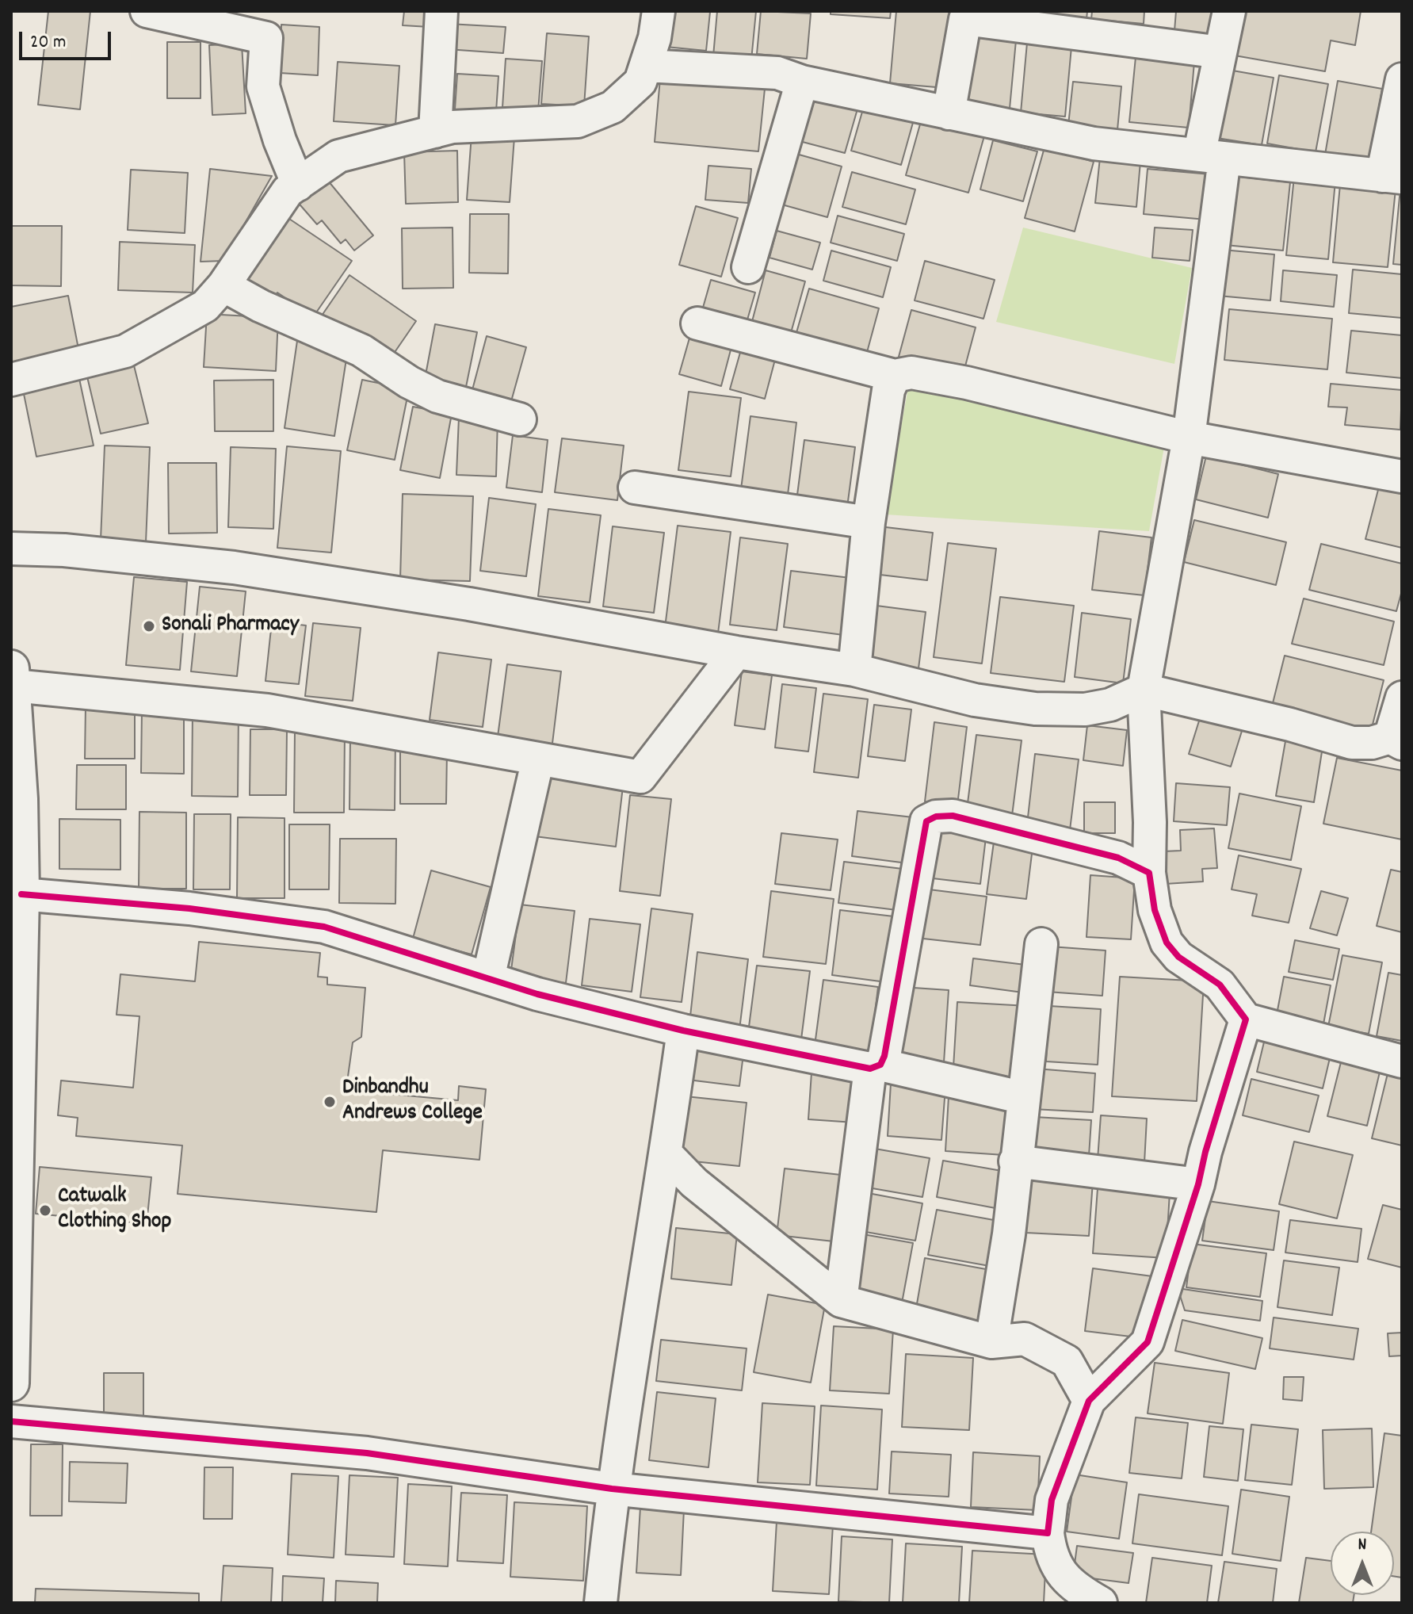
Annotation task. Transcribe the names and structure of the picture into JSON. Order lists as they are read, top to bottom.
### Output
{
  "places": ["Sonali Pharmacy", "Dinbandhu Andrews College", "Catwalk Clothing Shop"],
  "scale_bar": "20 m",
  "north": "top"
}
